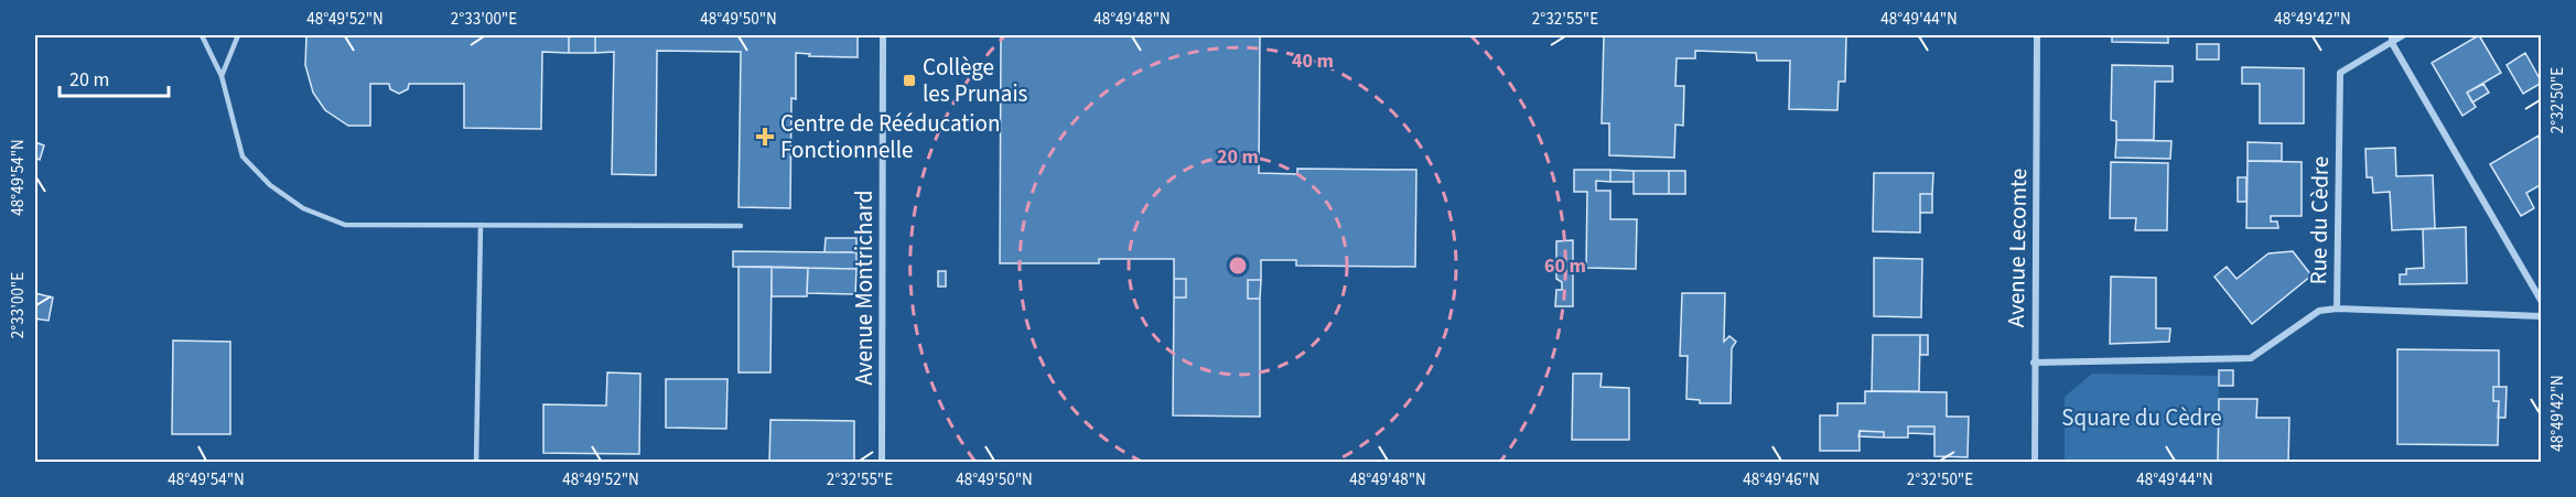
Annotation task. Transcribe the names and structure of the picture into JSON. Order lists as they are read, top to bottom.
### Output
{
  "streets": {
    "street": ["Rue du Cèdre", "Avenue Lecomte", "Avenue Montrichard"]
  },
  "crossings": [
    ["Rue du Cèdre", "Avenue Lecomte"]
  ],
  "parks": ["Square du Cèdre"],
  "places": {
    "transit": ["Collège les Prunais"],
    "health": ["Centre de Rééducation Fonctionnelle"]
  },
  "scale_bar": "20 m",
  "coordinates": [
    "48°49'52\"N",
    "2°33'00\"E",
    "48°49'50\"N",
    "48°49'48\"N",
    "2°32'55\"E",
    "48°49'44\"N",
    "48°49'42\"N",
    "2°32'50\"E",
    "48°49'54\"N",
    "48°49'46\"N"
  ],
  "rings": ["40 m", "20 m", "60 m"]
}
